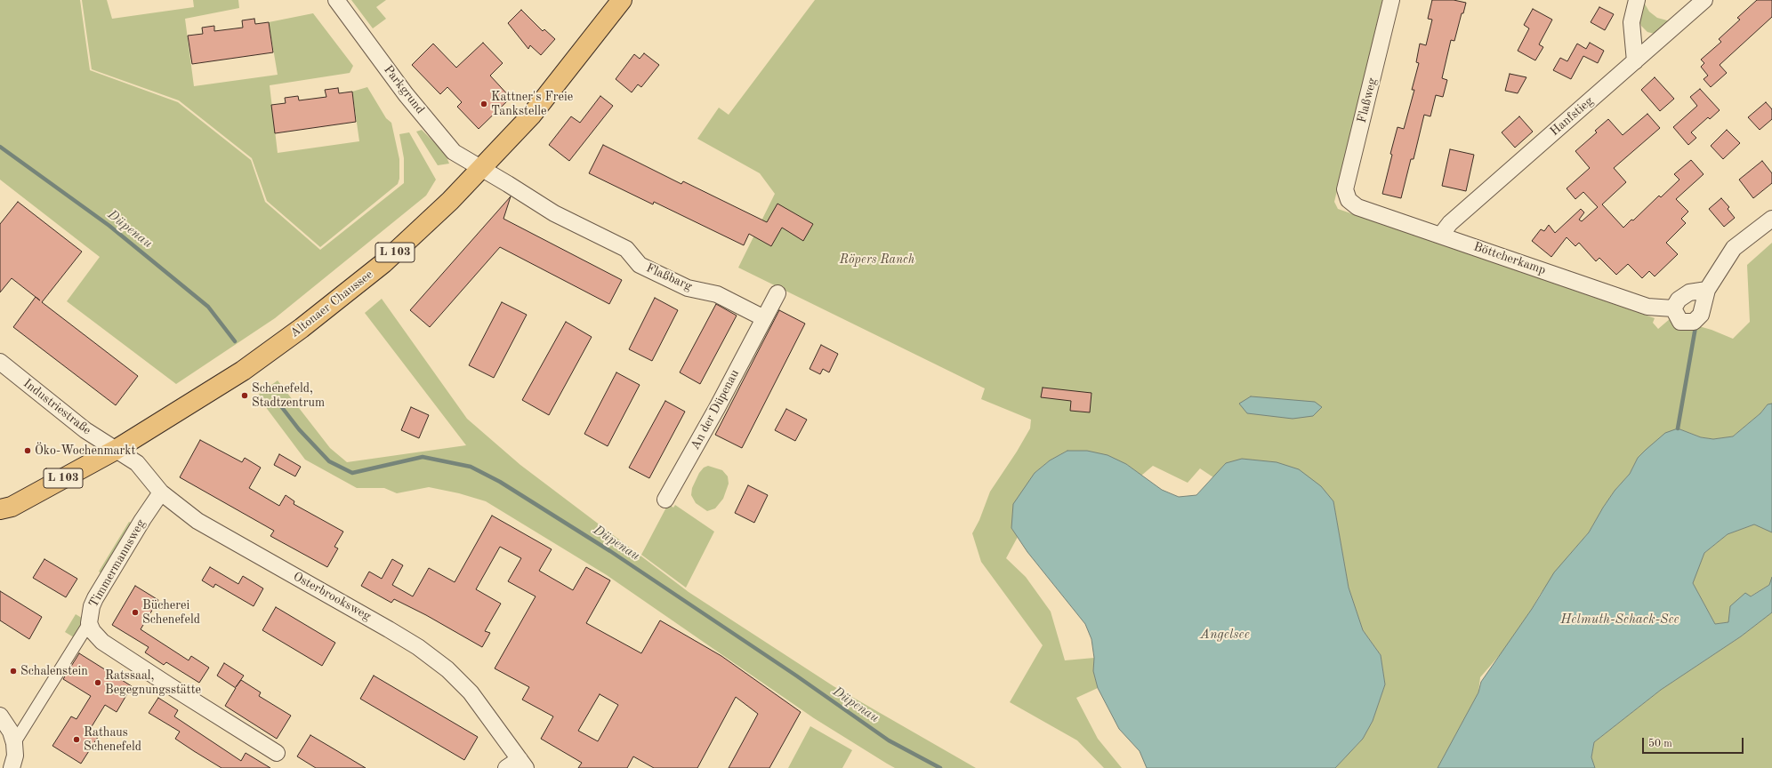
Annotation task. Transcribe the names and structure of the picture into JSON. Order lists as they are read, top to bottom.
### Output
{
  "streets": {
    "main road": ["L 103", "Altonaer Chaussee"],
    "street": [
      "Parkgrund",
      "Flaßweg",
      "Hanfstieg",
      "Böttcherkamp",
      "Flaßbarg",
      "Industriestraße",
      "An der Düpenau",
      "Timmermannsweg",
      "Osterbrooksweg"
    ]
  },
  "crossings": [
    ["Parkgrund", "Flaßbarg"],
    ["Parkgrund", "Altonaer Chaussee"],
    ["Flaßweg", "Böttcherkamp"],
    ["Hanfstieg", "Böttcherkamp"],
    ["Flaßbarg", "Altonaer Chaussee"],
    ["Flaßbarg", "An der Düpenau"],
    ["Altonaer Chaussee", "Industriestraße"],
    ["Altonaer Chaussee", "Osterbrooksweg"],
    ["Industriestraße", "Osterbrooksweg"],
    ["Timmermannsweg", "Osterbrooksweg"]
  ],
  "water": ["Düpenau", "Helmuth-Schack-See", "Angelsee"],
  "parks": ["Röpers Ranch"],
  "places": [
    "Kattner's Freie Tankstelle",
    "Schenefeld, Stadtzentrum",
    "Öko-Wochenmarkt",
    "Bücherei Schenefeld",
    "Schalenstein",
    "Ratssaal, Begegnungsstätte",
    "Rathaus Schenefeld"
  ],
  "scale_bar": "50 m"
}
